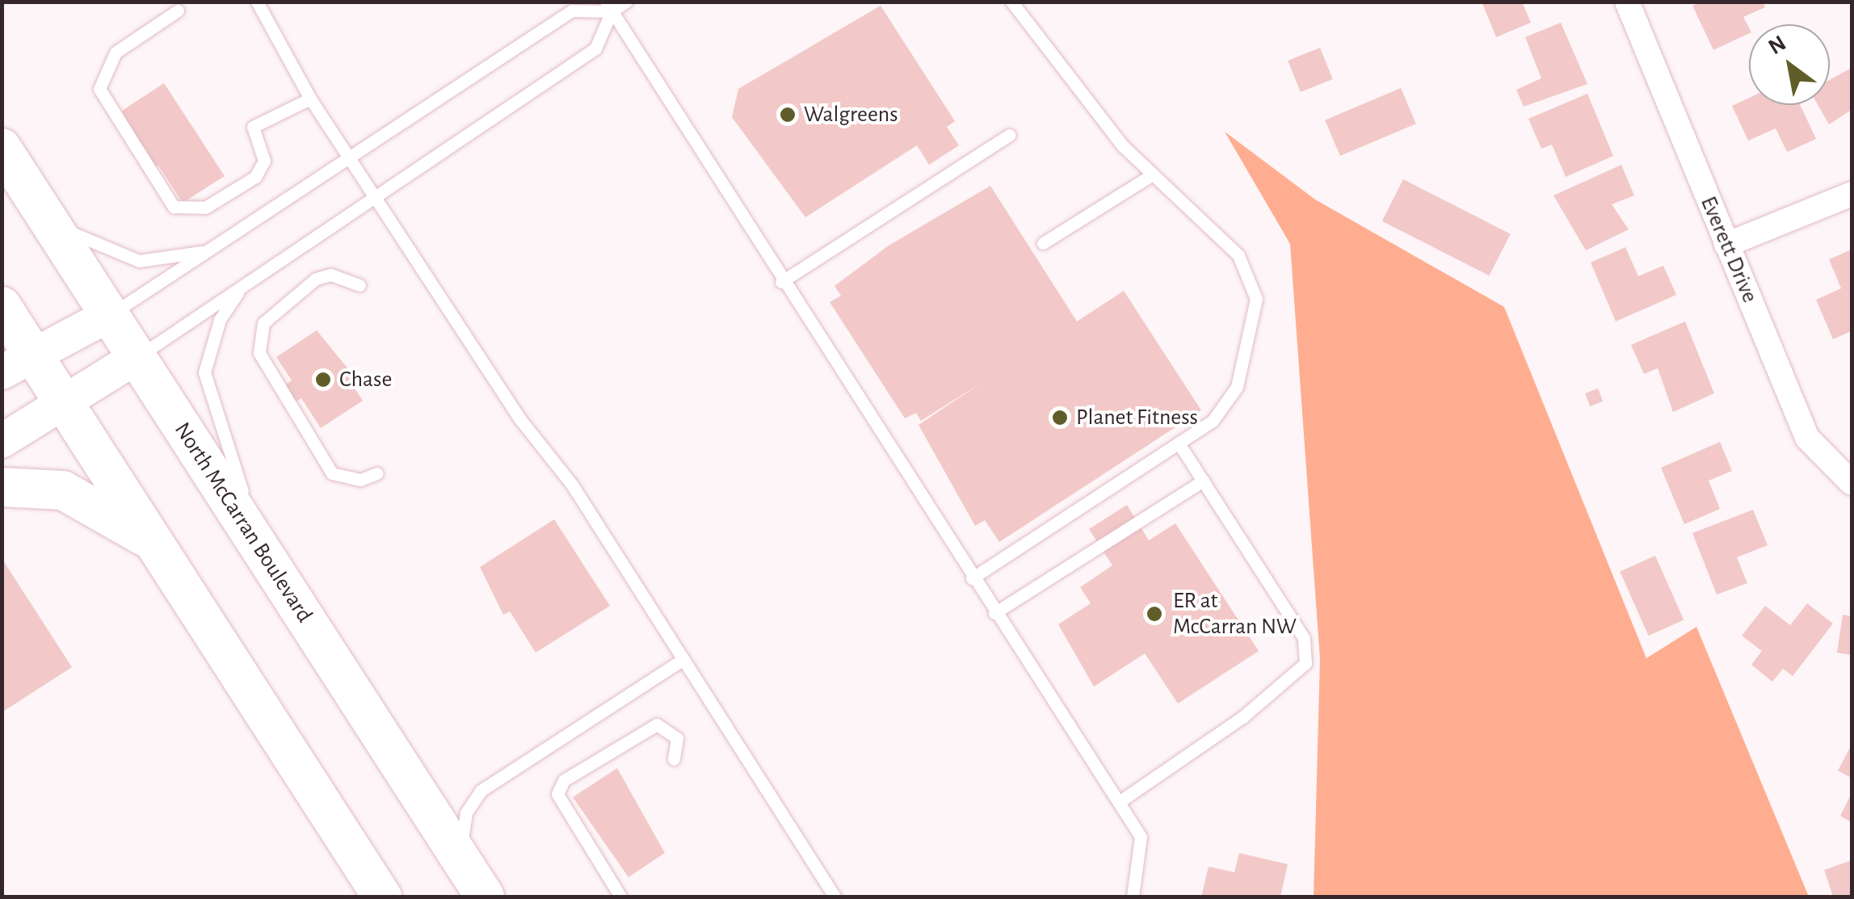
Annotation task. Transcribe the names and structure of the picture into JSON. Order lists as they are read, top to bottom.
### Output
{
  "streets": {
    "main road": ["North McCarran Boulevard"],
    "street": ["Everett Drive"]
  },
  "places": [
    "Walgreens",
    "Chase",
    "Planet Fitness",
    "ER at McCarran NW"
  ],
  "north": "top left"
}
